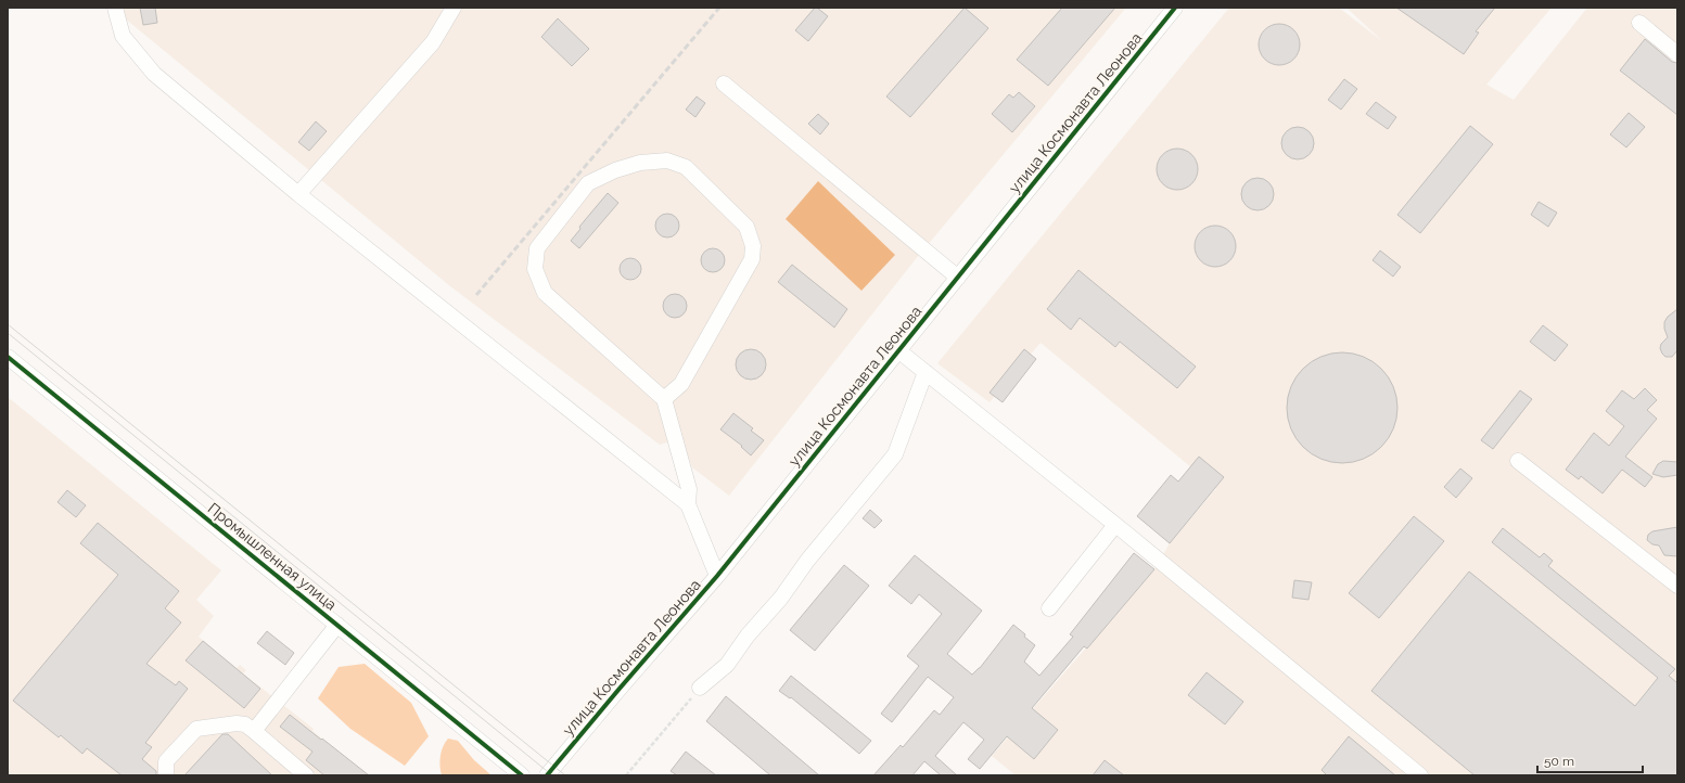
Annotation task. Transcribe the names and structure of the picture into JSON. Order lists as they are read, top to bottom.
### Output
{
  "streets": {
    "street": ["улица Космонавта Леонова", "Промышленная улица"]
  },
  "scale_bar": "50 m"
}
